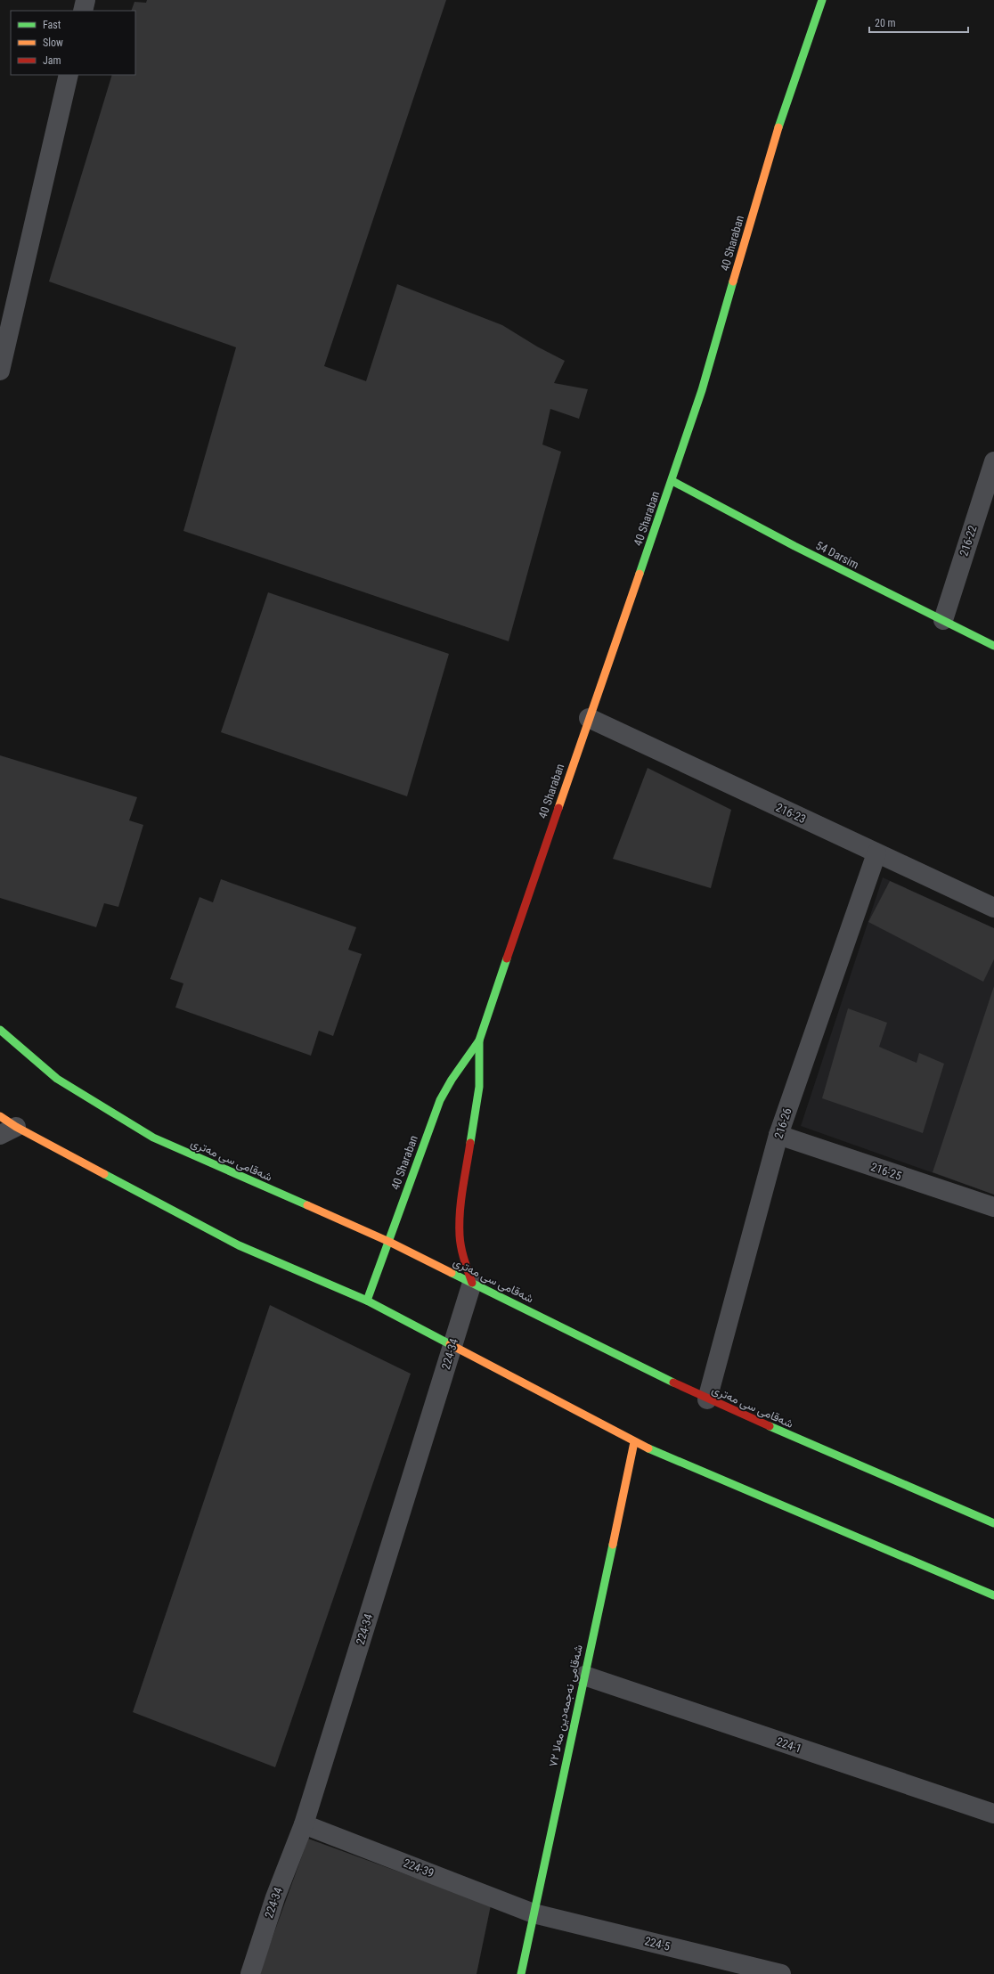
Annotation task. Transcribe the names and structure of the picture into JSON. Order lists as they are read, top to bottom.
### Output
{
  "streets": {
    "main road": [
      "40 Sharaban",
      "54 Darsim",
      "شەقامی سی مەتری",
      "شەقامی نەجمەدین مەلا ٧٢"
    ],
    "street": [
      "216-22",
      "216-23",
      "216-26",
      "216-25",
      "224-34",
      "224-1",
      "224-39",
      "224-5"
    ]
  },
  "crossings": [
    ["40 Sharaban", "54 Darsim"],
    ["40 Sharaban", "216-23"],
    ["40 Sharaban", "شەقامی سی مەتری"],
    ["40 Sharaban", "224-34"],
    ["216-22", "54 Darsim"],
    ["216-23", "216-26"],
    ["216-26", "شەقامی سی مەتری"],
    ["216-26", "216-25"],
    ["شەقامی سی مەتری", "224-34"],
    ["224-34", "224-39"],
    ["شەقامی نەجمەدین مەلا ٧٢", "224-1"],
    ["شەقامی نەجمەدین مەلا ٧٢", "224-39"],
    ["شەقامی نەجمەدین مەلا ٧٢", "224-5"],
    ["224-39", "224-5"]
  ],
  "legend": ["Fast", "Slow", "Jam"],
  "scale_bar": "20 m"
}
